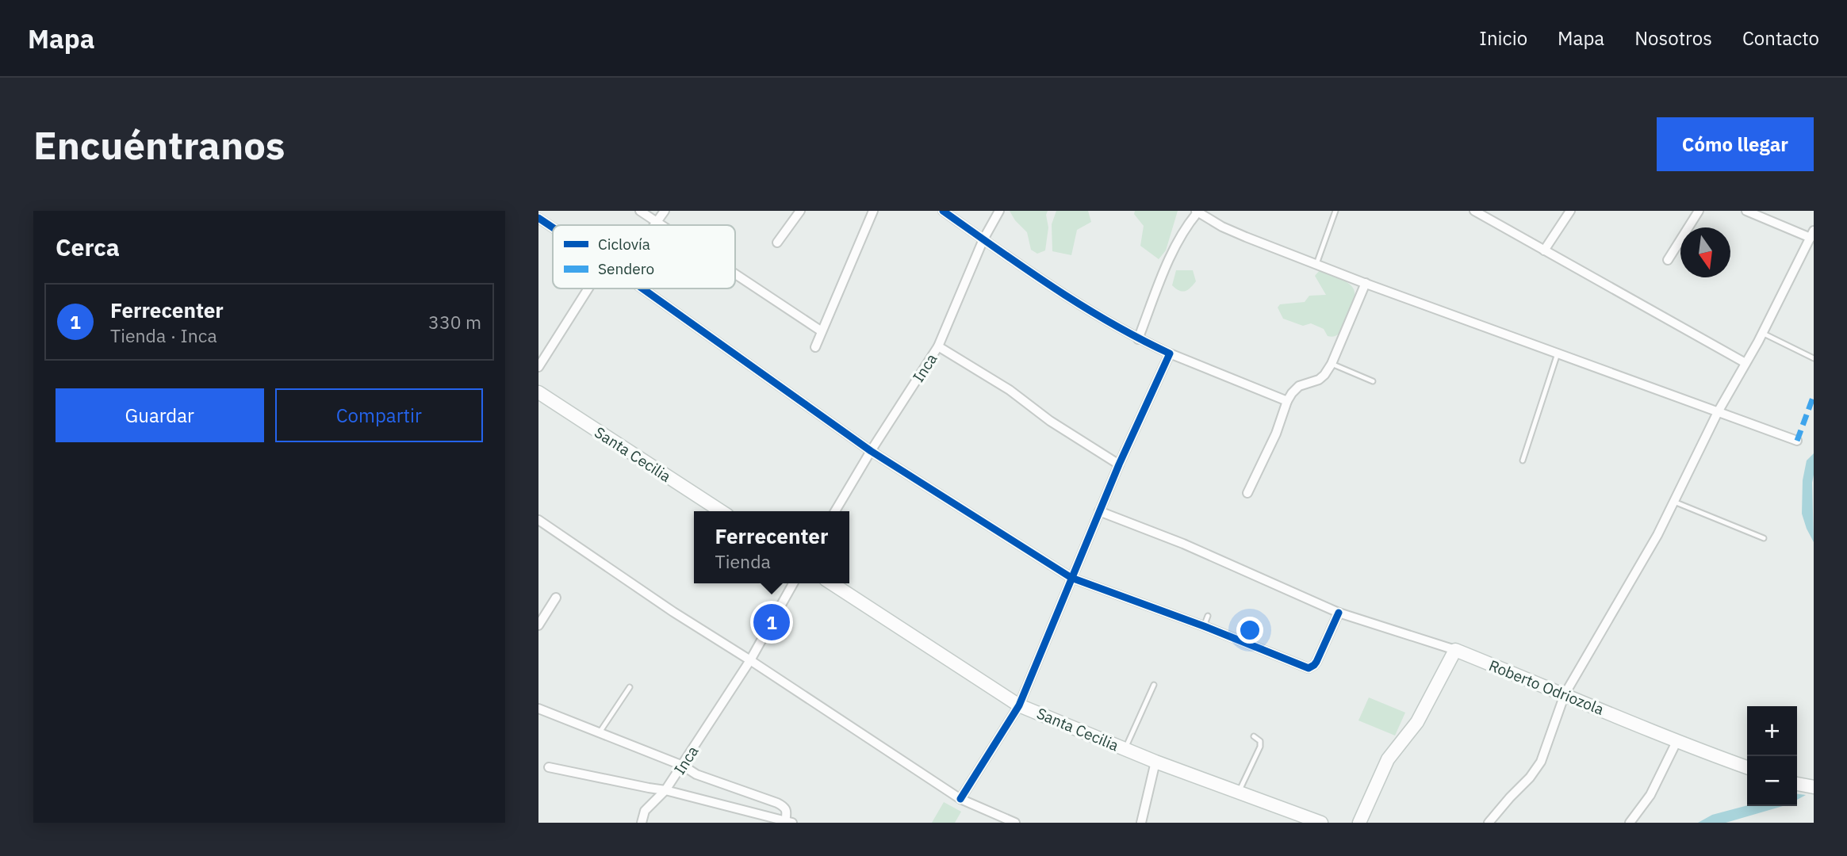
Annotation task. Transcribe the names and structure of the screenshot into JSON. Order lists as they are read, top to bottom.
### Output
{
  "streets": {
    "street": ["Inca", "Santa Cecilia", "Roberto Odriozola"]
  },
  "legend": ["Ciclovía", "Sendero"],
  "north": "bottom",
  "page": {
    "header": "Mapa",
    "nav": [
      "Inicio",
      "Mapa",
      "Nosotros",
      "Contacto"
    ],
    "buttons": [
      "Cómo llegar",
      ["Guardar", "Compartir"]
    ],
    "title": "Encuéntranos",
    "heading": "Cerca",
    "list": [
      {
        "mark": "1",
        "name": "Ferrecenter",
        "note": "Tienda · Inca",
        "value": "330 m"
      }
    ],
    "popup": ["Ferrecenter", "Tienda"],
    "pins": "1",
    "map_buttons": ["+", "−"]
  }
}
